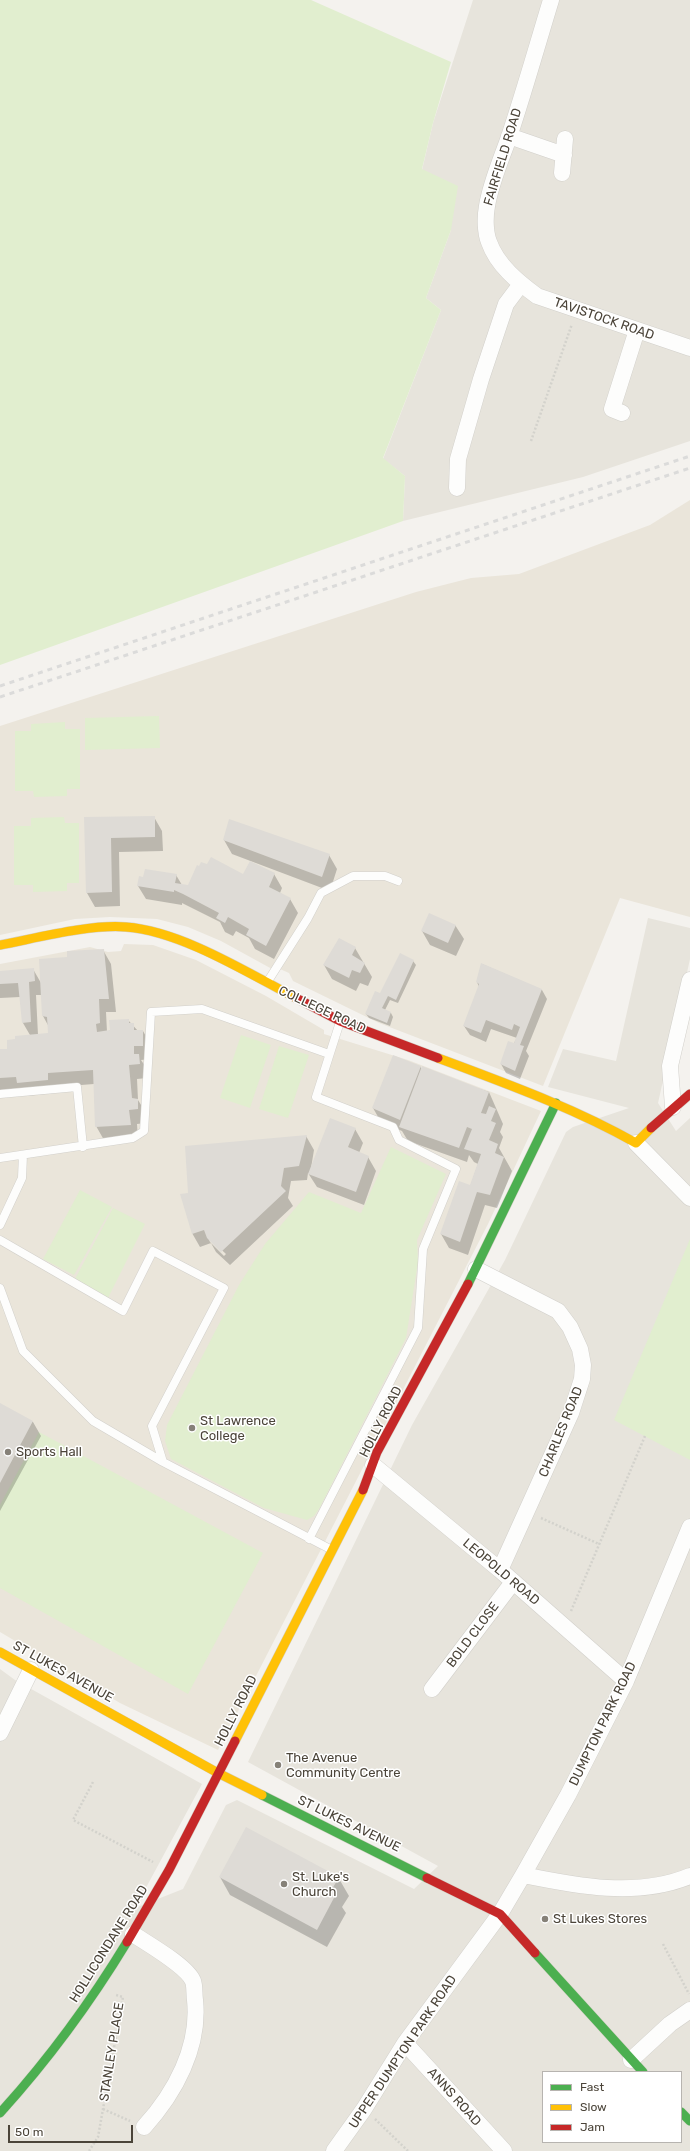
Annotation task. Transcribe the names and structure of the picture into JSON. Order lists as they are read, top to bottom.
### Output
{
  "streets": {
    "street": [
      "FAIRFIELD ROAD",
      "TAVISTOCK ROAD",
      "COLLEGE ROAD",
      "HOLLY ROAD",
      "CHARLES ROAD",
      "LEOPOLD ROAD",
      "BOLD CLOSE",
      "ST LUKES AVENUE",
      "DUMPTON PARK ROAD",
      "HOLLICONDANE ROAD",
      "UPPER DUMPTON PARK ROAD",
      "ANNS ROAD"
    ],
    "path": ["STANLEY PLACE"]
  },
  "crossings": [
    ["FAIRFIELD ROAD", "TAVISTOCK ROAD"],
    ["COLLEGE ROAD", "HOLLY ROAD"],
    ["HOLLY ROAD", "CHARLES ROAD"],
    ["HOLLY ROAD", "LEOPOLD ROAD"],
    ["HOLLY ROAD", "ST LUKES AVENUE"],
    ["HOLLY ROAD", "HOLLICONDANE ROAD"],
    ["CHARLES ROAD", "LEOPOLD ROAD"],
    ["LEOPOLD ROAD", "BOLD CLOSE"],
    ["LEOPOLD ROAD", "DUMPTON PARK ROAD"],
    ["ST LUKES AVENUE", "DUMPTON PARK ROAD"],
    ["ST LUKES AVENUE", "HOLLICONDANE ROAD"],
    ["ST LUKES AVENUE", "UPPER DUMPTON PARK ROAD"],
    ["DUMPTON PARK ROAD", "UPPER DUMPTON PARK ROAD"],
    ["HOLLICONDANE ROAD", "STANLEY PLACE"],
    ["UPPER DUMPTON PARK ROAD", "ANNS ROAD"]
  ],
  "places": [
    "St Lawrence College",
    "Sports Hall",
    "The Avenue Community Centre",
    "St. Luke's Church",
    "St Lukes Stores"
  ],
  "legend": ["Fast", "Slow", "Jam"],
  "scale_bar": "50 m"
}
